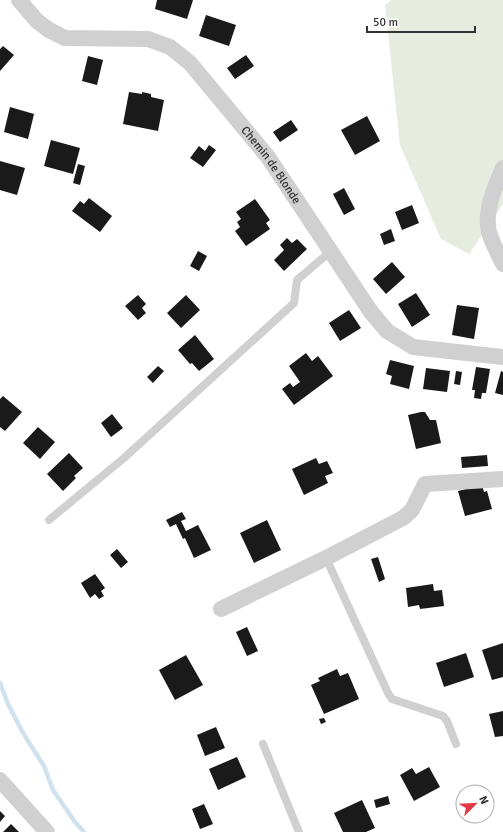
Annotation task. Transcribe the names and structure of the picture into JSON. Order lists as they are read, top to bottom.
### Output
{
  "streets": {
    "street": ["Chemin de Blonde"]
  },
  "scale_bar": "50 m",
  "north": "top right"
}
